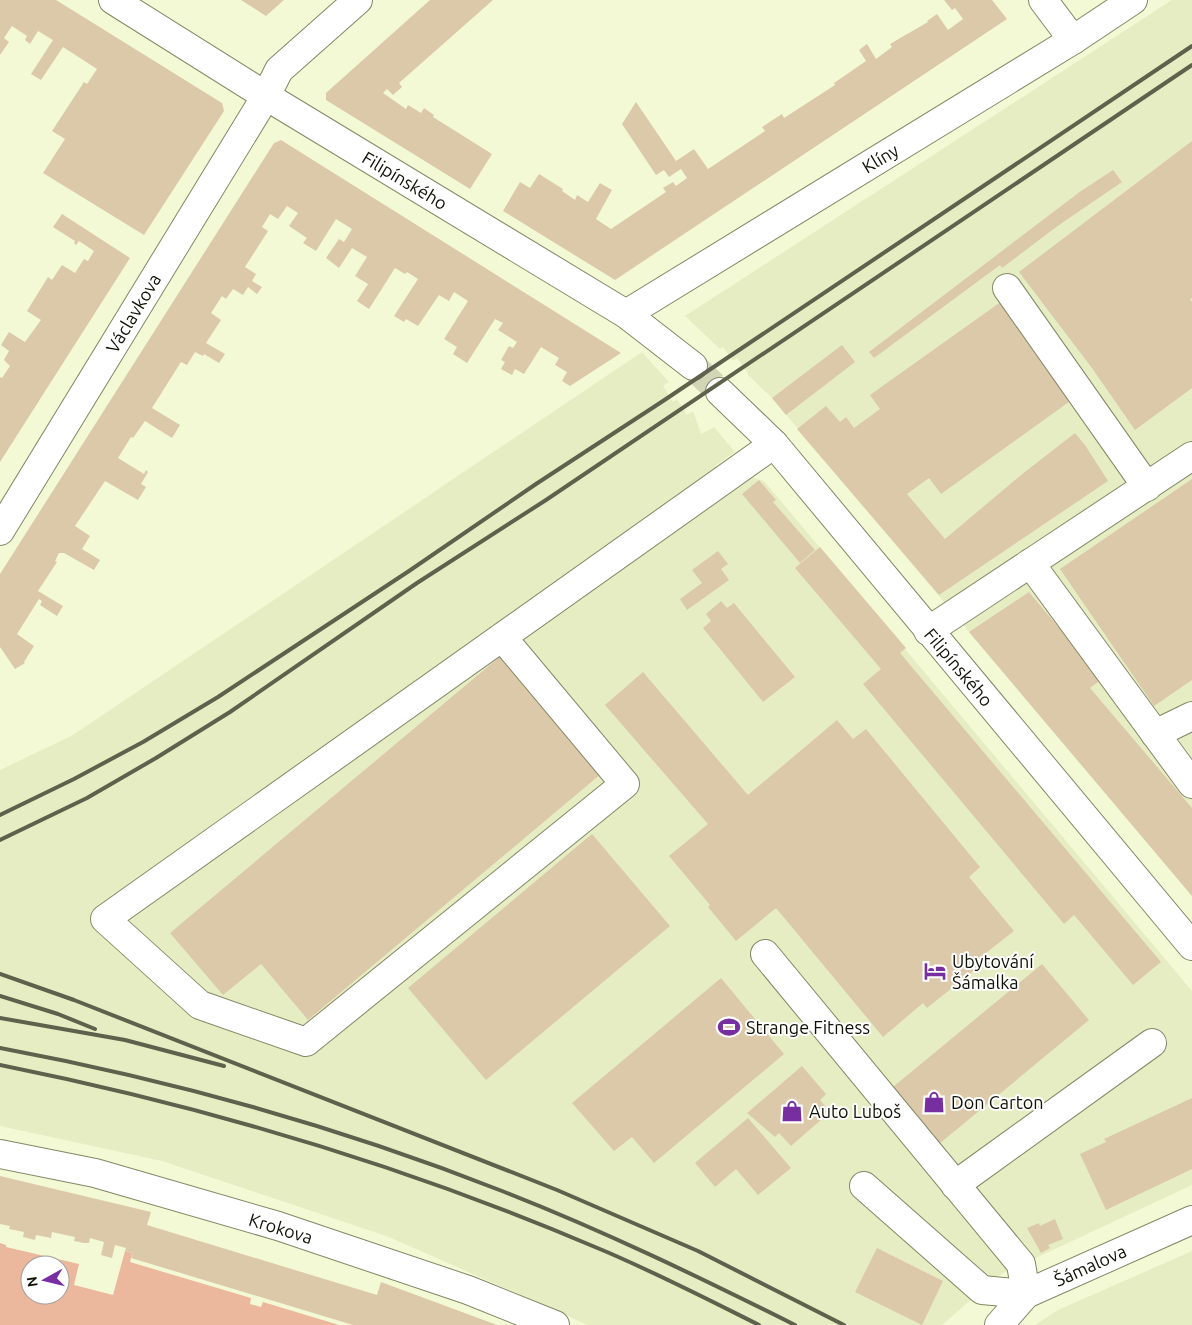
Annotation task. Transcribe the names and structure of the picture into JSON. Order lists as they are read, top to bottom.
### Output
{
  "streets": {
    "street": [
      "Klíny",
      "Filipínského",
      "Václavkova",
      "Krokova",
      "Šámalova"
    ]
  },
  "crossings": [
    ["Klíny", "Filipínského"],
    ["Filipínského", "Václavkova"]
  ],
  "places": {
    "hotel": ["Ubytování Šámalka"],
    "sports": ["Strange Fitness"],
    "shop": ["Don Carton", "Auto Luboš"]
  },
  "north": "left"
}
